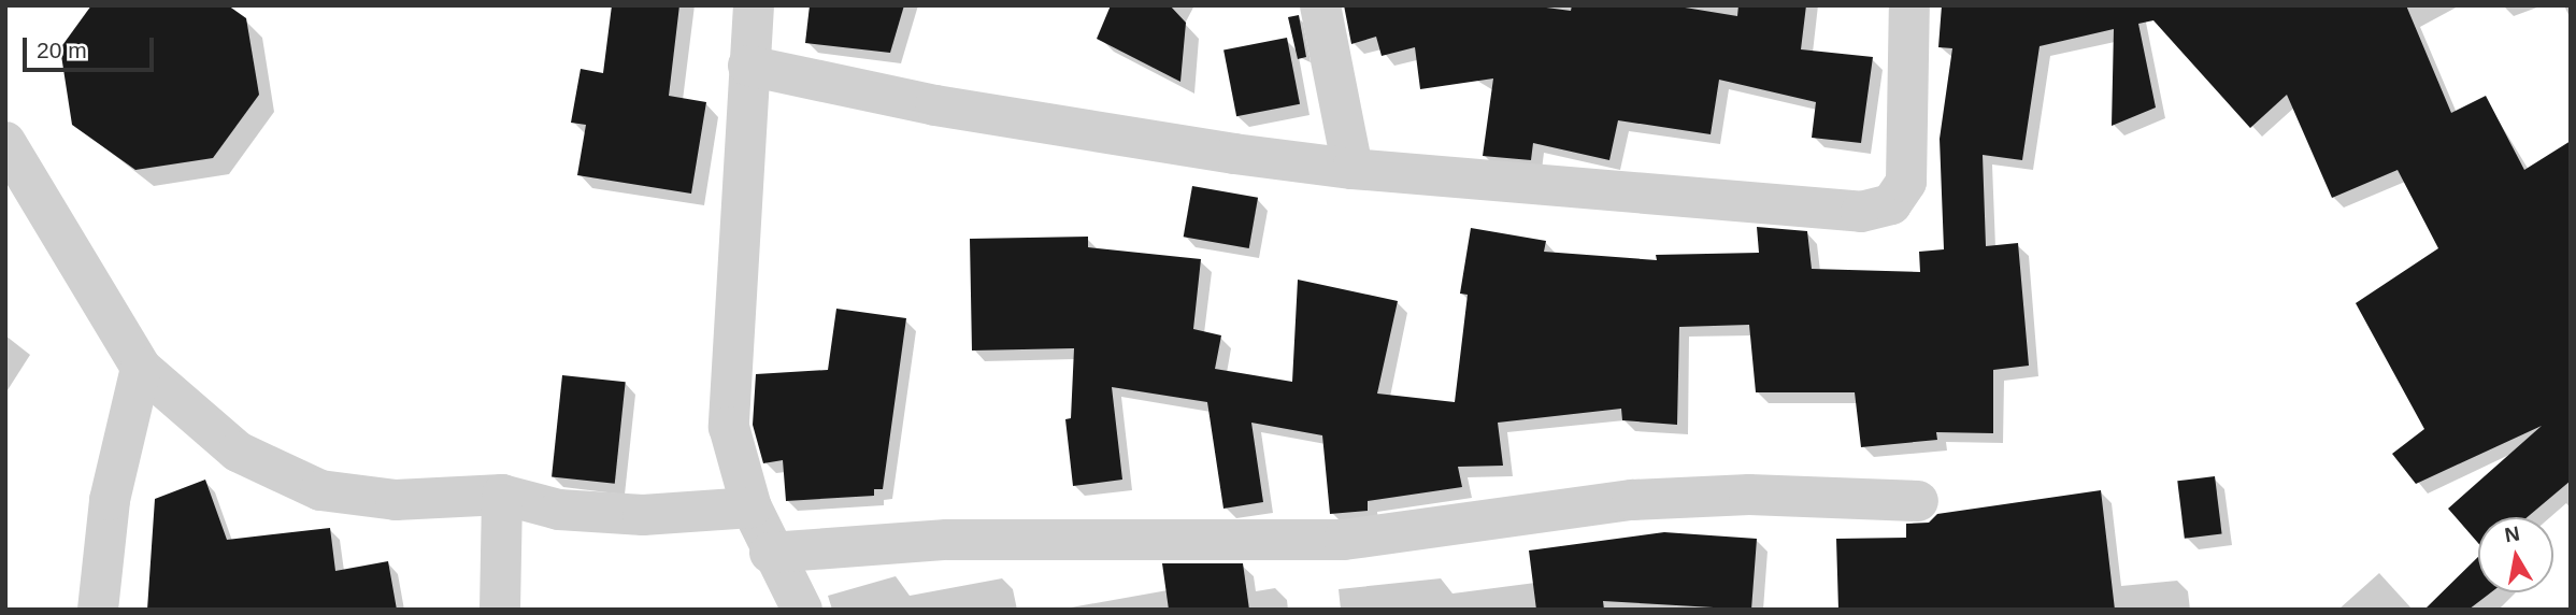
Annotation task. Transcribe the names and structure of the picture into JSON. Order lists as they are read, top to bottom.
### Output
{
  "scale_bar": "20 m",
  "north": "top"
}
